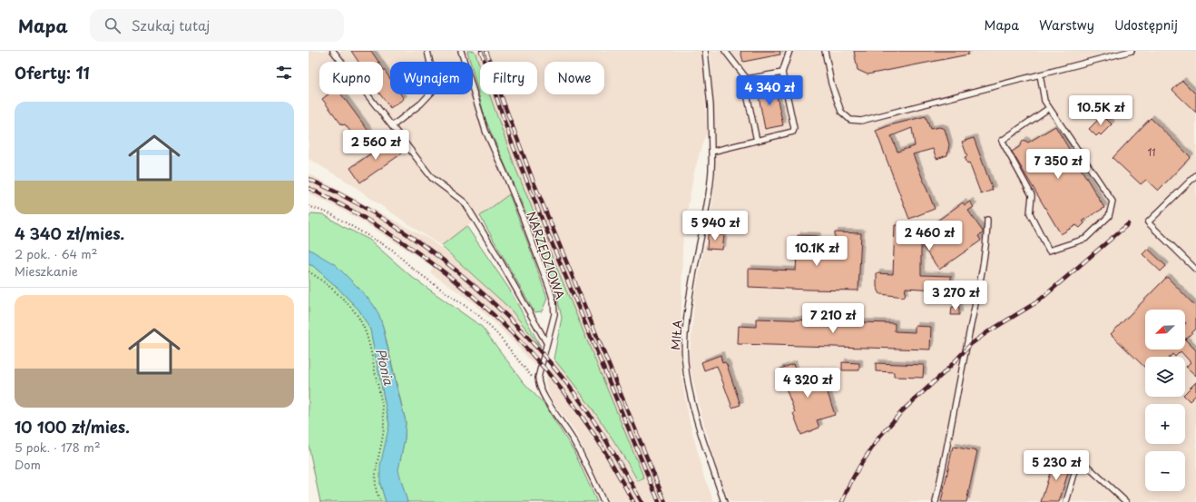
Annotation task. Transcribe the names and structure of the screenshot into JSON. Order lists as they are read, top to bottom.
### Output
{
  "streets": {
    "lane": ["NARZĘDZIOWA", "MIŁA"]
  },
  "water": ["Płonia"],
  "house_numbers": ["11"],
  "north": "bottom left",
  "page": {
    "header": "Mapa",
    "search": "Szukaj tutaj",
    "nav": ["Mapa", "Warstwy", "Udostępnij"],
    "heading": "Oferty: 11",
    "chip": [
      "Kupno",
      "Wynajem",
      "Filtry",
      "Nowe"
    ],
    "price": [
      "4 340 zł",
      "10.5K zł",
      "2 560 zł",
      "7 350 zł",
      "5 940 zł",
      "2 460 zł",
      "10.1K zł",
      "3 270 zł",
      "7 210 zł",
      "4 320 zł",
      "5 230 zł"
    ],
    "list": [
      {
        "name": "4 340 zł/mies.",
        "note": "2 pok. · 64 m² · Mieszkanie"
      },
      {
        "name": "10 100 zł/mies.",
        "note": "5 pok. · 178 m² · Dom"
      }
    ],
    "map_buttons": ["+", "−"]
  }
}
